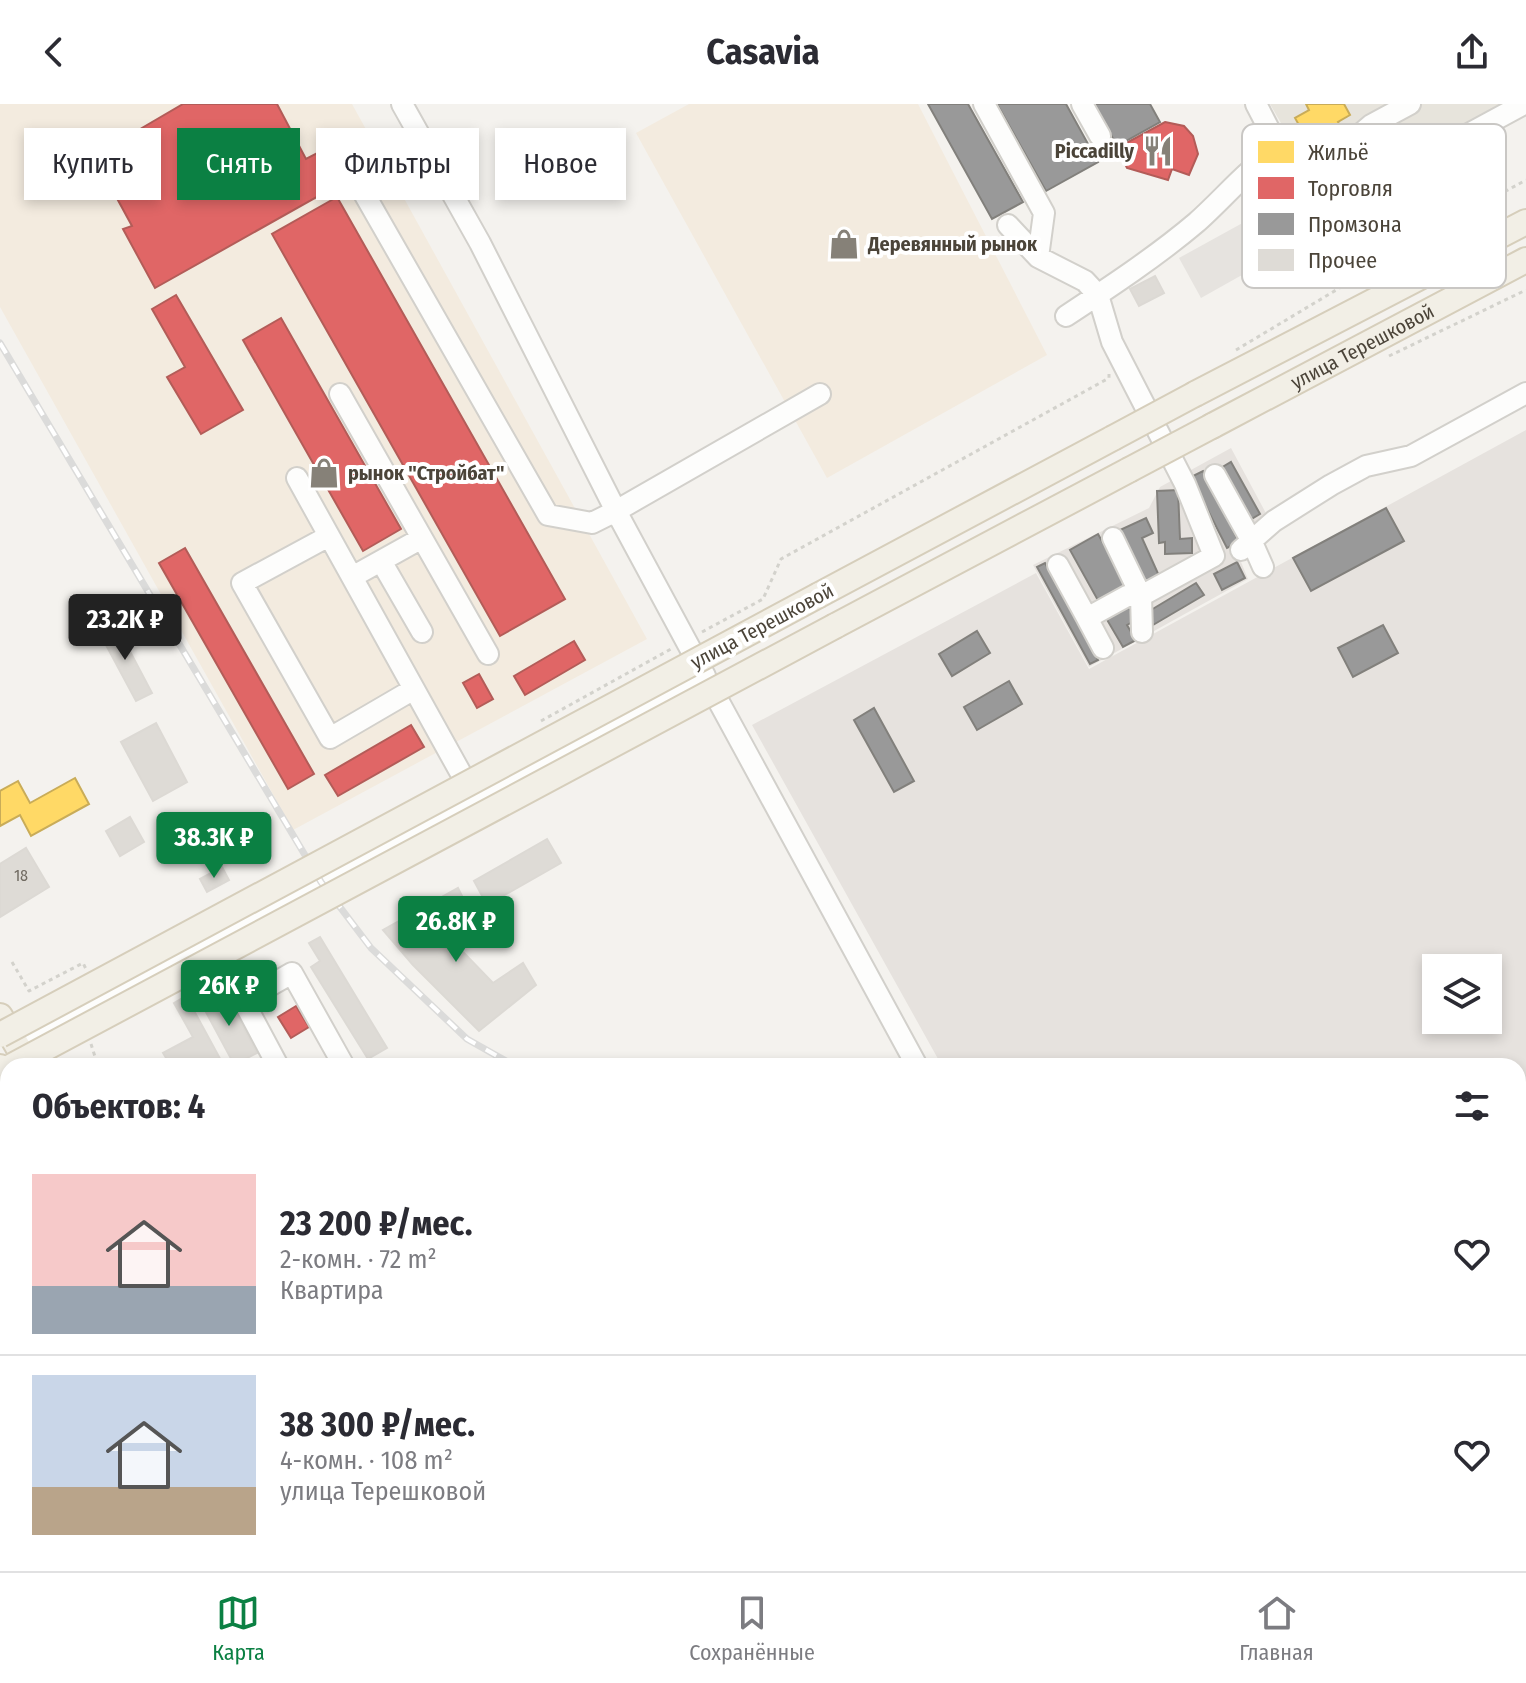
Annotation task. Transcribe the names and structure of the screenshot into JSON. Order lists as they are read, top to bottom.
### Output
{
  "streets": {
    "main road": ["улица Терешковой"]
  },
  "places": {
    "restaurant": ["Piccadilly"],
    "shop": ["Деревянный рынок", "рынок \"Стройбат\""]
  },
  "house_numbers": ["18"],
  "legend": [
    "Жильё",
    "Торговля",
    "Промзона",
    "Прочее"
  ],
  "page": {
    "header": "Casavia",
    "chip": [
      "Купить",
      "Снять",
      "Фильтры",
      "Новое"
    ],
    "price": [
      "23.2K ₽",
      "38.3K ₽",
      "26.8K ₽",
      "26K ₽"
    ],
    "heading": "Объектов: 4",
    "list": [
      {
        "name": "23 200 ₽/мес.",
        "note": "2-комн. · 72 m² · Квартира"
      },
      {
        "name": "38 300 ₽/мес.",
        "note": "4-комн. · 108 m² · улица Терешковой"
      }
    ],
    "tabs": ["Карта", "Сохранённые", "Главная"]
  }
}
